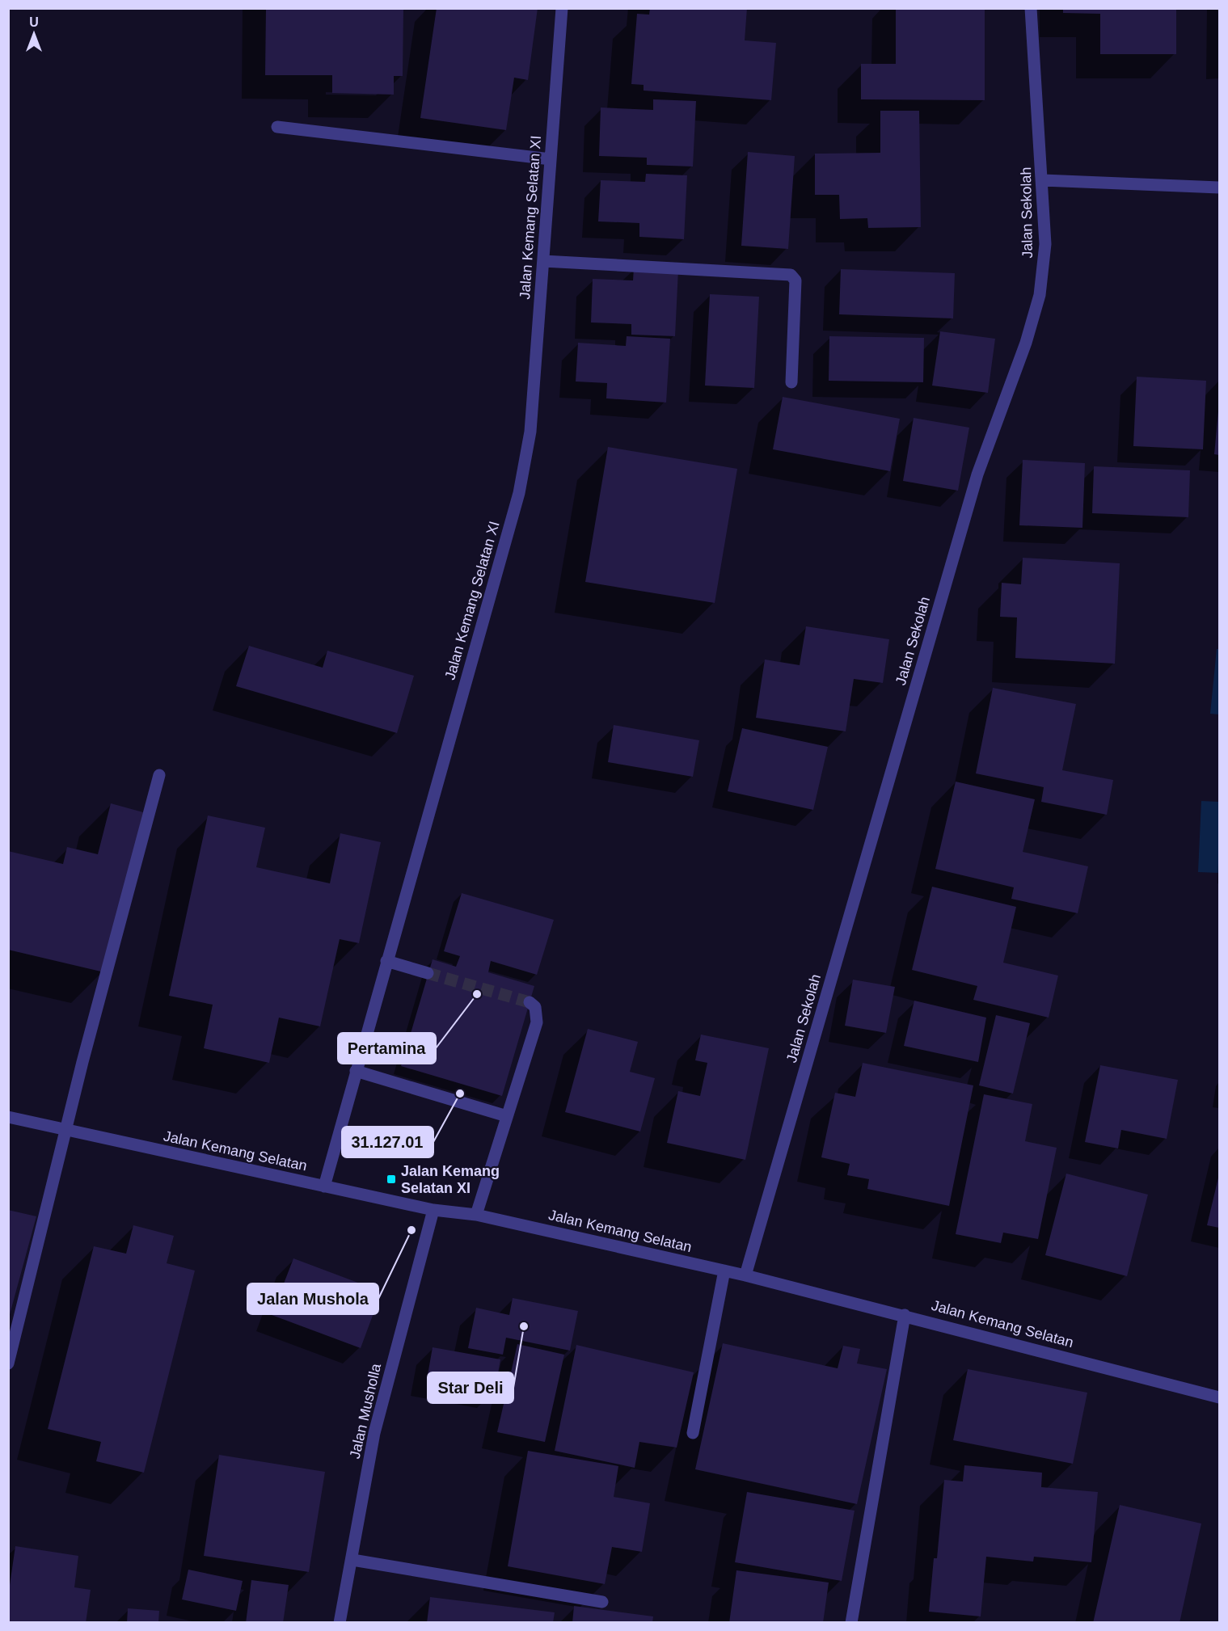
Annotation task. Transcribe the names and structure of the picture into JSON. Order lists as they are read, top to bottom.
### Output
{
  "streets": {
    "street": [
      "Jalan Sekolah",
      "Jalan Kemang Selatan XI",
      "Jalan Kemang Selatan",
      "Jalan Musholla"
    ]
  },
  "crossings": [
    ["Jalan Sekolah", "Jalan Kemang Selatan"],
    ["Jalan Kemang Selatan XI", "Jalan Kemang Selatan"],
    ["Jalan Kemang Selatan", "Jalan Musholla"]
  ],
  "places": {
    "other": [
      "Pertamina",
      "31.127.01",
      "Jalan Mushola",
      "Star Deli"
    ],
    "transit": ["Jalan Kemang Selatan XI"]
  },
  "north": "top"
}
